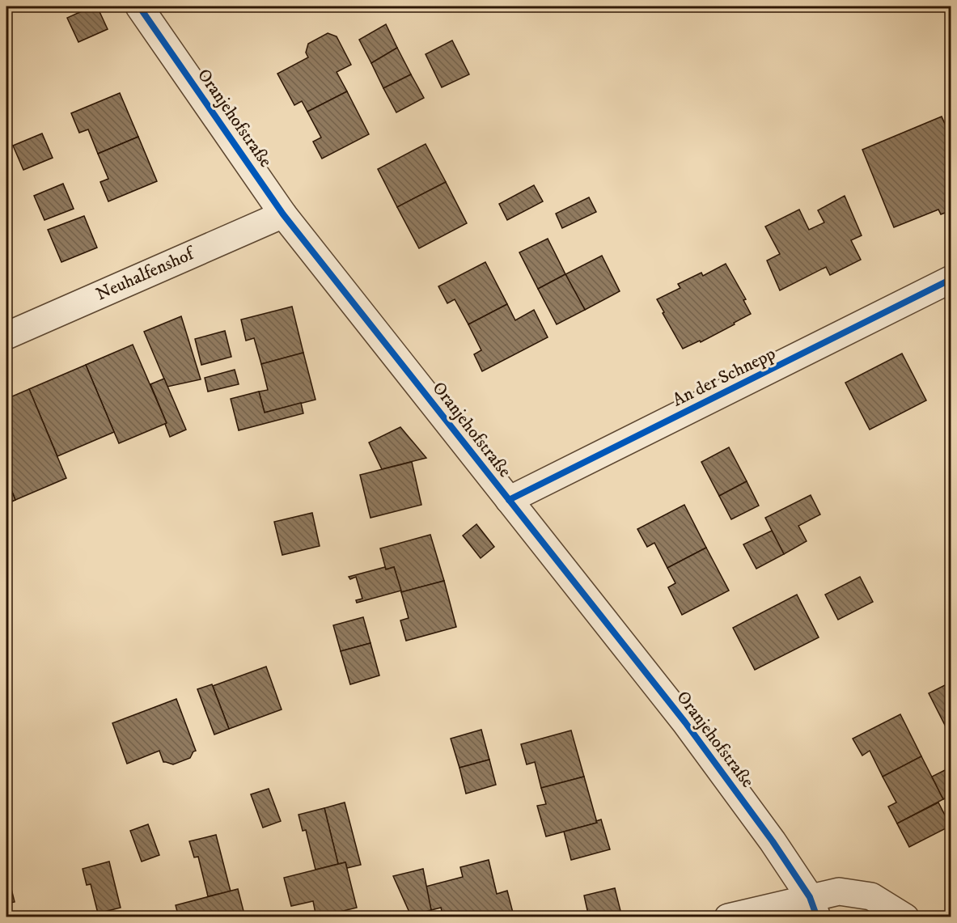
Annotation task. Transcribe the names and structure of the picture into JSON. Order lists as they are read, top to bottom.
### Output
{
  "streets": {
    "street": ["Oranjehofstraße", "Neuhalfenshof", "An der Schnepp"]
  },
  "crossings": [
    ["Oranjehofstraße", "Neuhalfenshof"],
    ["Oranjehofstraße", "An der Schnepp"]
  ]
}
